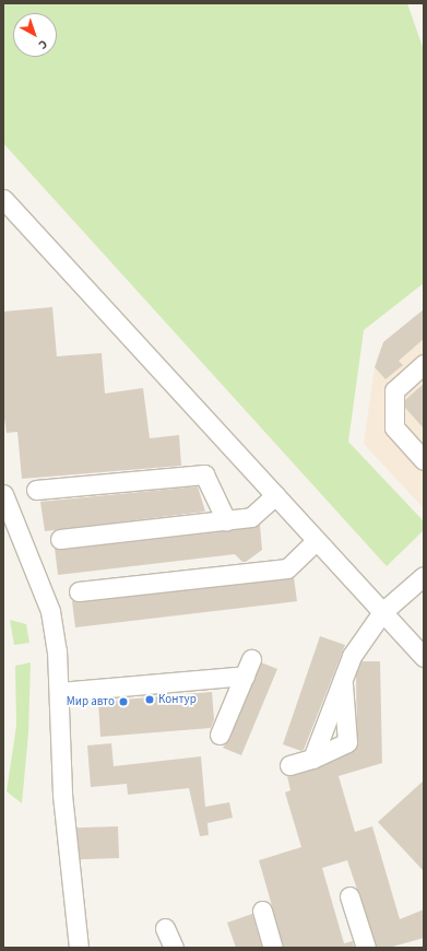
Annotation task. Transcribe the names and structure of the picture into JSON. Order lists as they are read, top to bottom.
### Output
{
  "places": ["Контур", "Мир авто"],
  "north": "bottom right"
}
